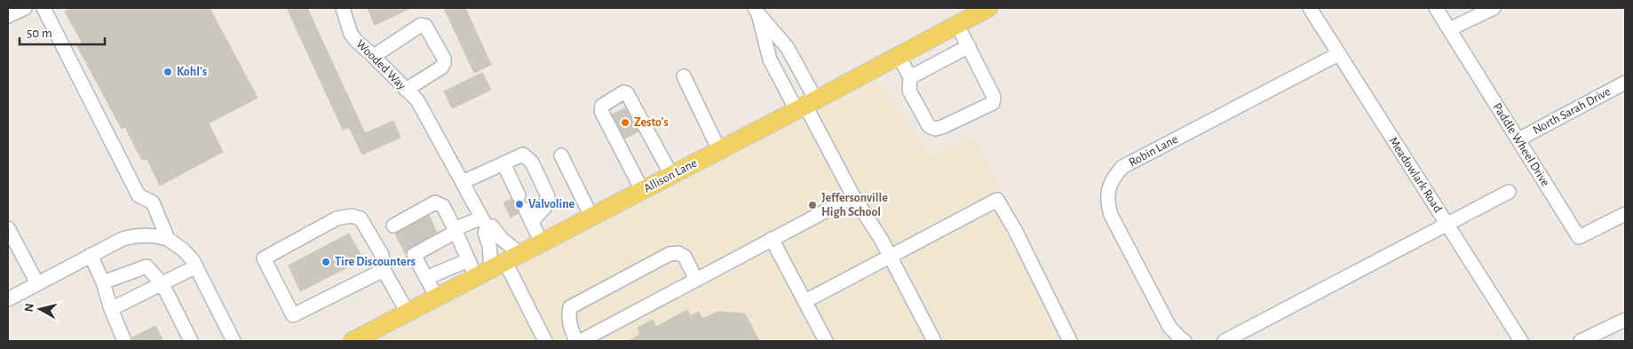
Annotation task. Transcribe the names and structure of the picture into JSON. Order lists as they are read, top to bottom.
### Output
{
  "streets": {
    "main road": ["Allison Lane"],
    "street": [
      "Wooded Way",
      "North Sarah Drive",
      "Paddle Wheel Drive",
      "Robin Lane",
      "Meadowlark Road"
    ]
  },
  "crossings": [
    ["North Sarah Drive", "Paddle Wheel Drive"],
    ["Robin Lane", "Meadowlark Road"]
  ],
  "places": [
    "Kohl's",
    "Zesto's",
    "Valvoline",
    "Jeffersonville High School",
    "Tire Discounters"
  ],
  "scale_bar": "50 m",
  "north": "left"
}
